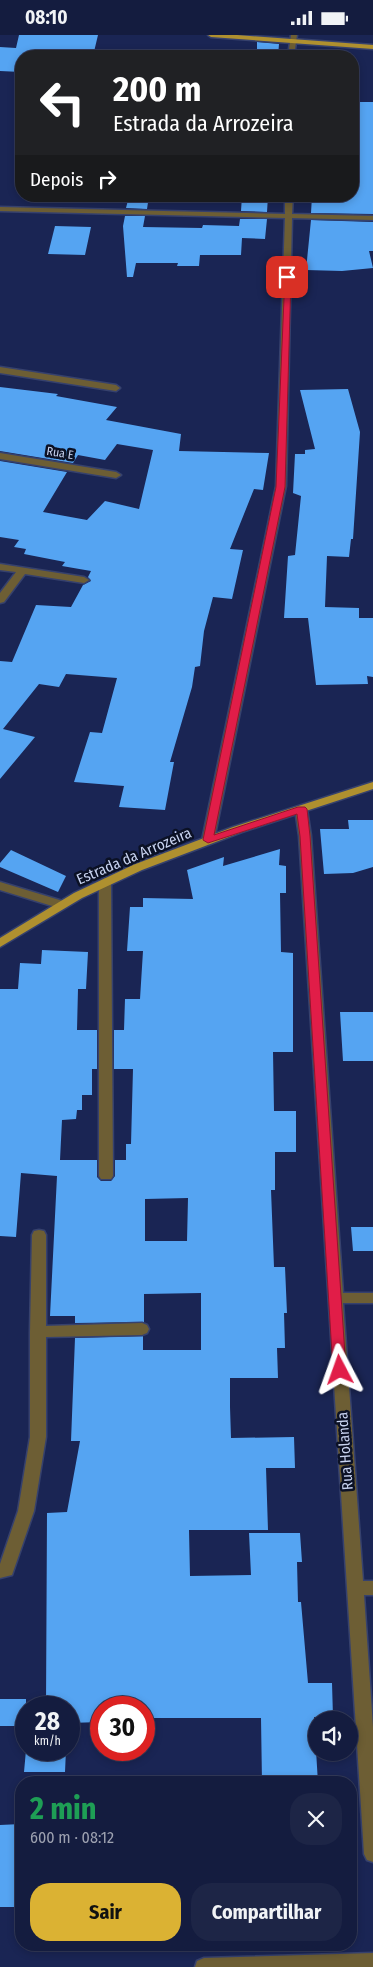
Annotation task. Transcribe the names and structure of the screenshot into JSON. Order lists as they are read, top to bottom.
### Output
{
  "streets": {
    "main road": ["Estrada da Arrozeira"],
    "street": ["Rua E", "Rua Holanda"]
  },
  "crossings": [
    ["Estrada da Arrozeira", "Rua Holanda"]
  ],
  "page": {
    "status": "08:10",
    "turn": ["200 m", "Estrada da Arrozeira"],
    "then": "Depois",
    "speed": "28 km/h",
    "limit": "30",
    "heading": ["2 min", "600 m · 08:12"],
    "buttons": ["Sair", "Compartilhar"]
  }
}
